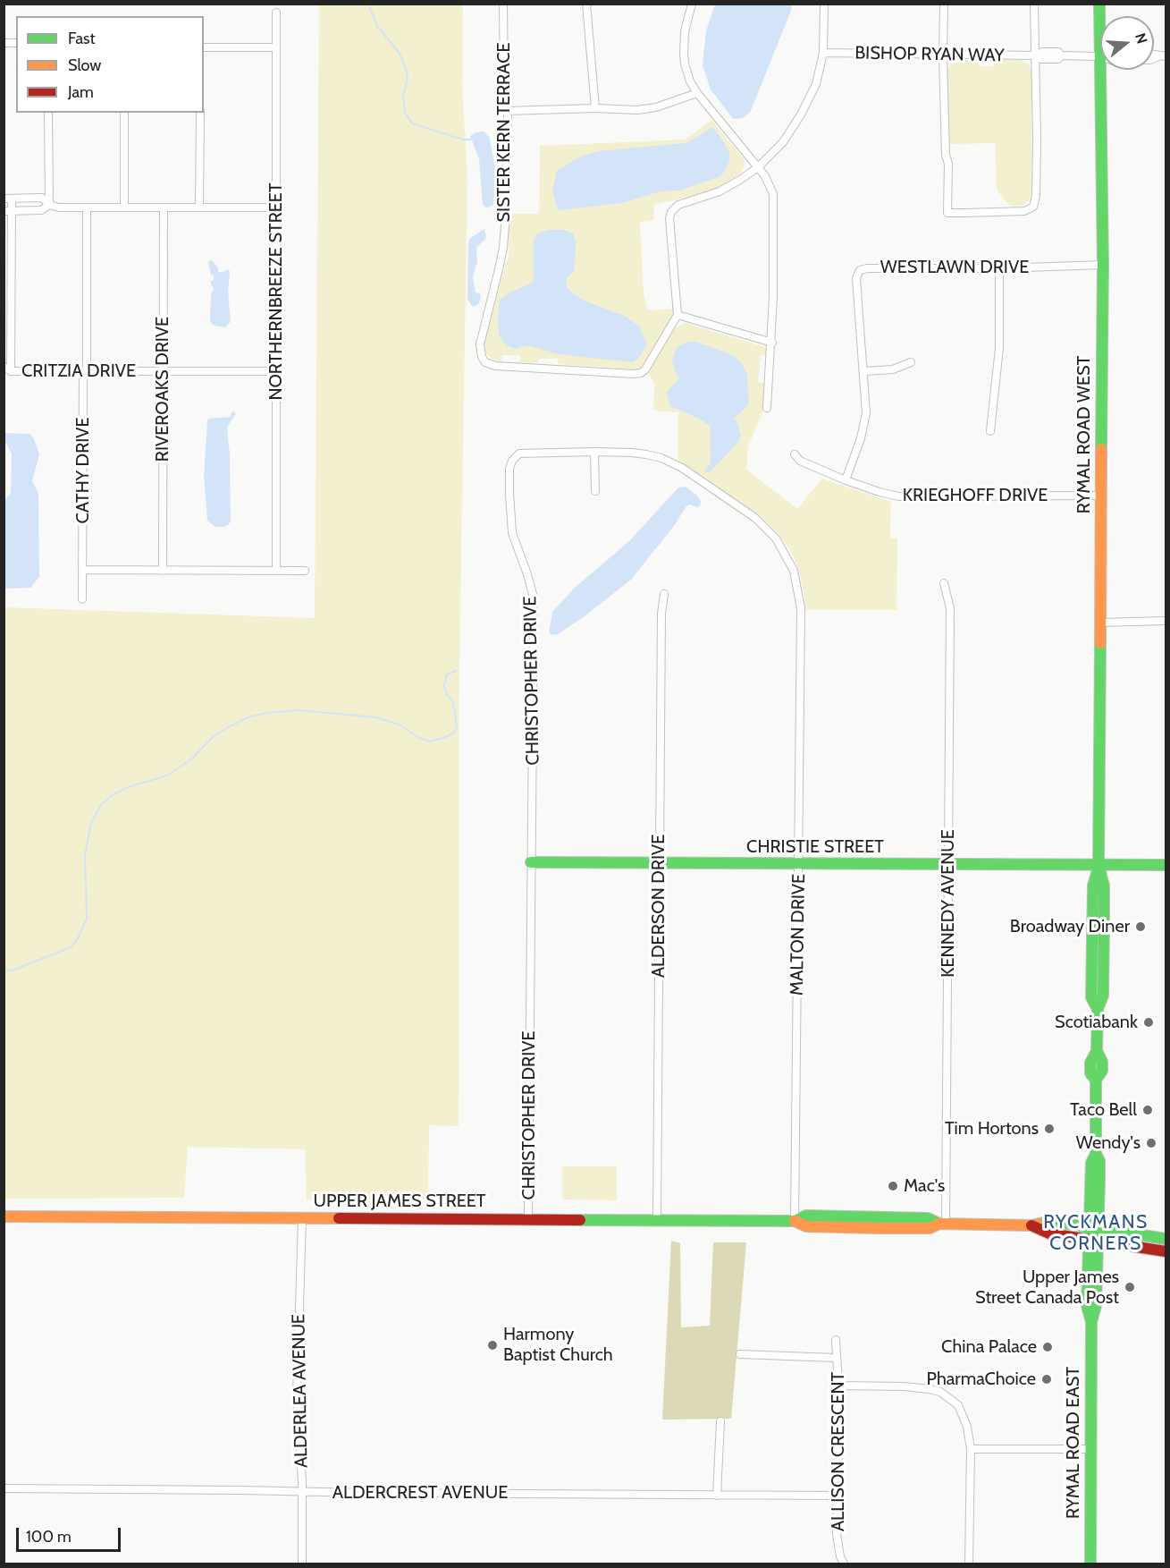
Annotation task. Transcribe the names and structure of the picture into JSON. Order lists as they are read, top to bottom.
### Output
{
  "streets": {
    "main road": [
      "RYMAL ROAD WEST",
      "CHRISTIE STREET",
      "UPPER JAMES STREET",
      "RYMAL ROAD EAST"
    ],
    "street": [
      "BISHOP RYAN WAY",
      "SISTER KERN TERRACE",
      "WESTLAWN DRIVE",
      "NORTHERNBREEZE STREET",
      "CRITZIA DRIVE",
      "RIVEROAKS DRIVE",
      "CATHY DRIVE",
      "KRIEGHOFF DRIVE",
      "CHRISTOPHER DRIVE",
      "KENNEDY AVENUE",
      "ALDERSON DRIVE",
      "MALTON DRIVE",
      "ALDERLEA AVENUE",
      "ALLISON CRESCENT",
      "ALDERCREST AVENUE"
    ]
  },
  "crossings": [
    ["BISHOP RYAN WAY", "RYMAL ROAD WEST"],
    ["WESTLAWN DRIVE", "RYMAL ROAD WEST"],
    ["WESTLAWN DRIVE", "KRIEGHOFF DRIVE"],
    ["NORTHERNBREEZE STREET", "CRITZIA DRIVE"],
    ["CRITZIA DRIVE", "RIVEROAKS DRIVE"],
    ["CRITZIA DRIVE", "CATHY DRIVE"],
    ["RYMAL ROAD WEST", "KRIEGHOFF DRIVE"],
    ["RYMAL ROAD WEST", "CHRISTIE STREET"],
    ["RYMAL ROAD WEST", "RYMAL ROAD EAST"],
    ["CHRISTOPHER DRIVE", "CHRISTIE STREET"],
    ["CHRISTOPHER DRIVE", "MALTON DRIVE"],
    ["CHRISTOPHER DRIVE", "UPPER JAMES STREET"],
    ["CHRISTIE STREET", "KENNEDY AVENUE"],
    ["CHRISTIE STREET", "ALDERSON DRIVE"],
    ["CHRISTIE STREET", "MALTON DRIVE"],
    ["KENNEDY AVENUE", "UPPER JAMES STREET"],
    ["ALDERSON DRIVE", "UPPER JAMES STREET"],
    ["MALTON DRIVE", "UPPER JAMES STREET"],
    ["UPPER JAMES STREET", "ALDERLEA AVENUE"],
    ["UPPER JAMES STREET", "RYMAL ROAD EAST"],
    ["ALDERLEA AVENUE", "ALDERCREST AVENUE"],
    ["ALLISON CRESCENT", "ALDERCREST AVENUE"]
  ],
  "districts": ["RYCKMANS CORNERS"],
  "places": [
    "Broadway Diner",
    "Scotiabank",
    "Taco Bell",
    "Tim Hortons",
    "Wendy's",
    "Mac's",
    "Upper James Street Canada Post",
    "Harmony Baptist Church",
    "China Palace",
    "PharmaChoice"
  ],
  "legend": ["Fast", "Slow", "Jam"],
  "scale_bar": "100 m",
  "north": "right"
}
